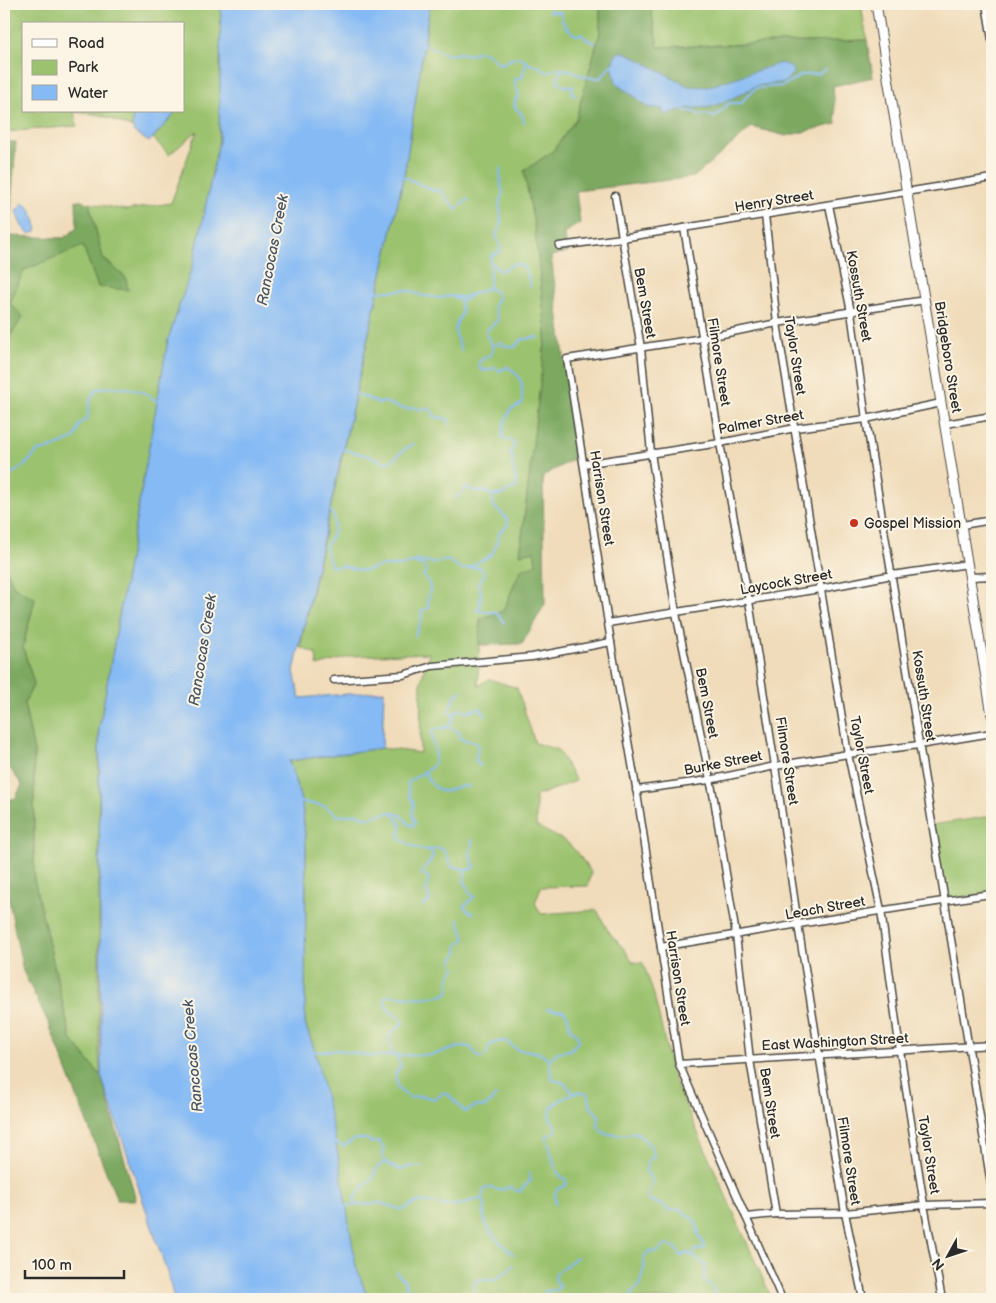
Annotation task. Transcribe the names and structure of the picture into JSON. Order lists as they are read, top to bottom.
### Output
{
  "streets": {
    "main road": ["Bridgeboro Street"],
    "street": [
      "Henry Street",
      "Kossuth Street",
      "Bem Street",
      "Taylor Street",
      "Filmore Street",
      "Palmer Street",
      "Harrison Street",
      "Laycock Street",
      "Burke Street",
      "Leach Street",
      "East Washington Street"
    ]
  },
  "crossings": [
    ["Henry Street", "Kossuth Street"],
    ["Henry Street", "Bem Street"],
    ["Henry Street", "Taylor Street"],
    ["Henry Street", "Bridgeboro Street"],
    ["Henry Street", "Filmore Street"],
    ["Kossuth Street", "Palmer Street"],
    ["Kossuth Street", "Laycock Street"],
    ["Kossuth Street", "Burke Street"],
    ["Kossuth Street", "Leach Street"],
    ["Kossuth Street", "East Washington Street"],
    ["Bem Street", "Palmer Street"],
    ["Bem Street", "Harrison Street"],
    ["Bem Street", "Laycock Street"],
    ["Bem Street", "Burke Street"],
    ["Bem Street", "Leach Street"],
    ["Bem Street", "East Washington Street"],
    ["Taylor Street", "Palmer Street"],
    ["Taylor Street", "Laycock Street"],
    ["Taylor Street", "Burke Street"],
    ["Taylor Street", "Leach Street"],
    ["Taylor Street", "East Washington Street"],
    ["Bridgeboro Street", "Palmer Street"],
    ["Bridgeboro Street", "Laycock Street"],
    ["Filmore Street", "Palmer Street"],
    ["Filmore Street", "Laycock Street"],
    ["Filmore Street", "Burke Street"],
    ["Filmore Street", "Leach Street"],
    ["Filmore Street", "East Washington Street"],
    ["Palmer Street", "Harrison Street"],
    ["Harrison Street", "Laycock Street"],
    ["Harrison Street", "Burke Street"],
    ["Harrison Street", "Leach Street"],
    ["Harrison Street", "East Washington Street"]
  ],
  "water": ["Rancocas Creek"],
  "places": ["Gospel Mission"],
  "legend": ["Road", "Park", "Water"],
  "scale_bar": "100 m",
  "north": "bottom left"
}
